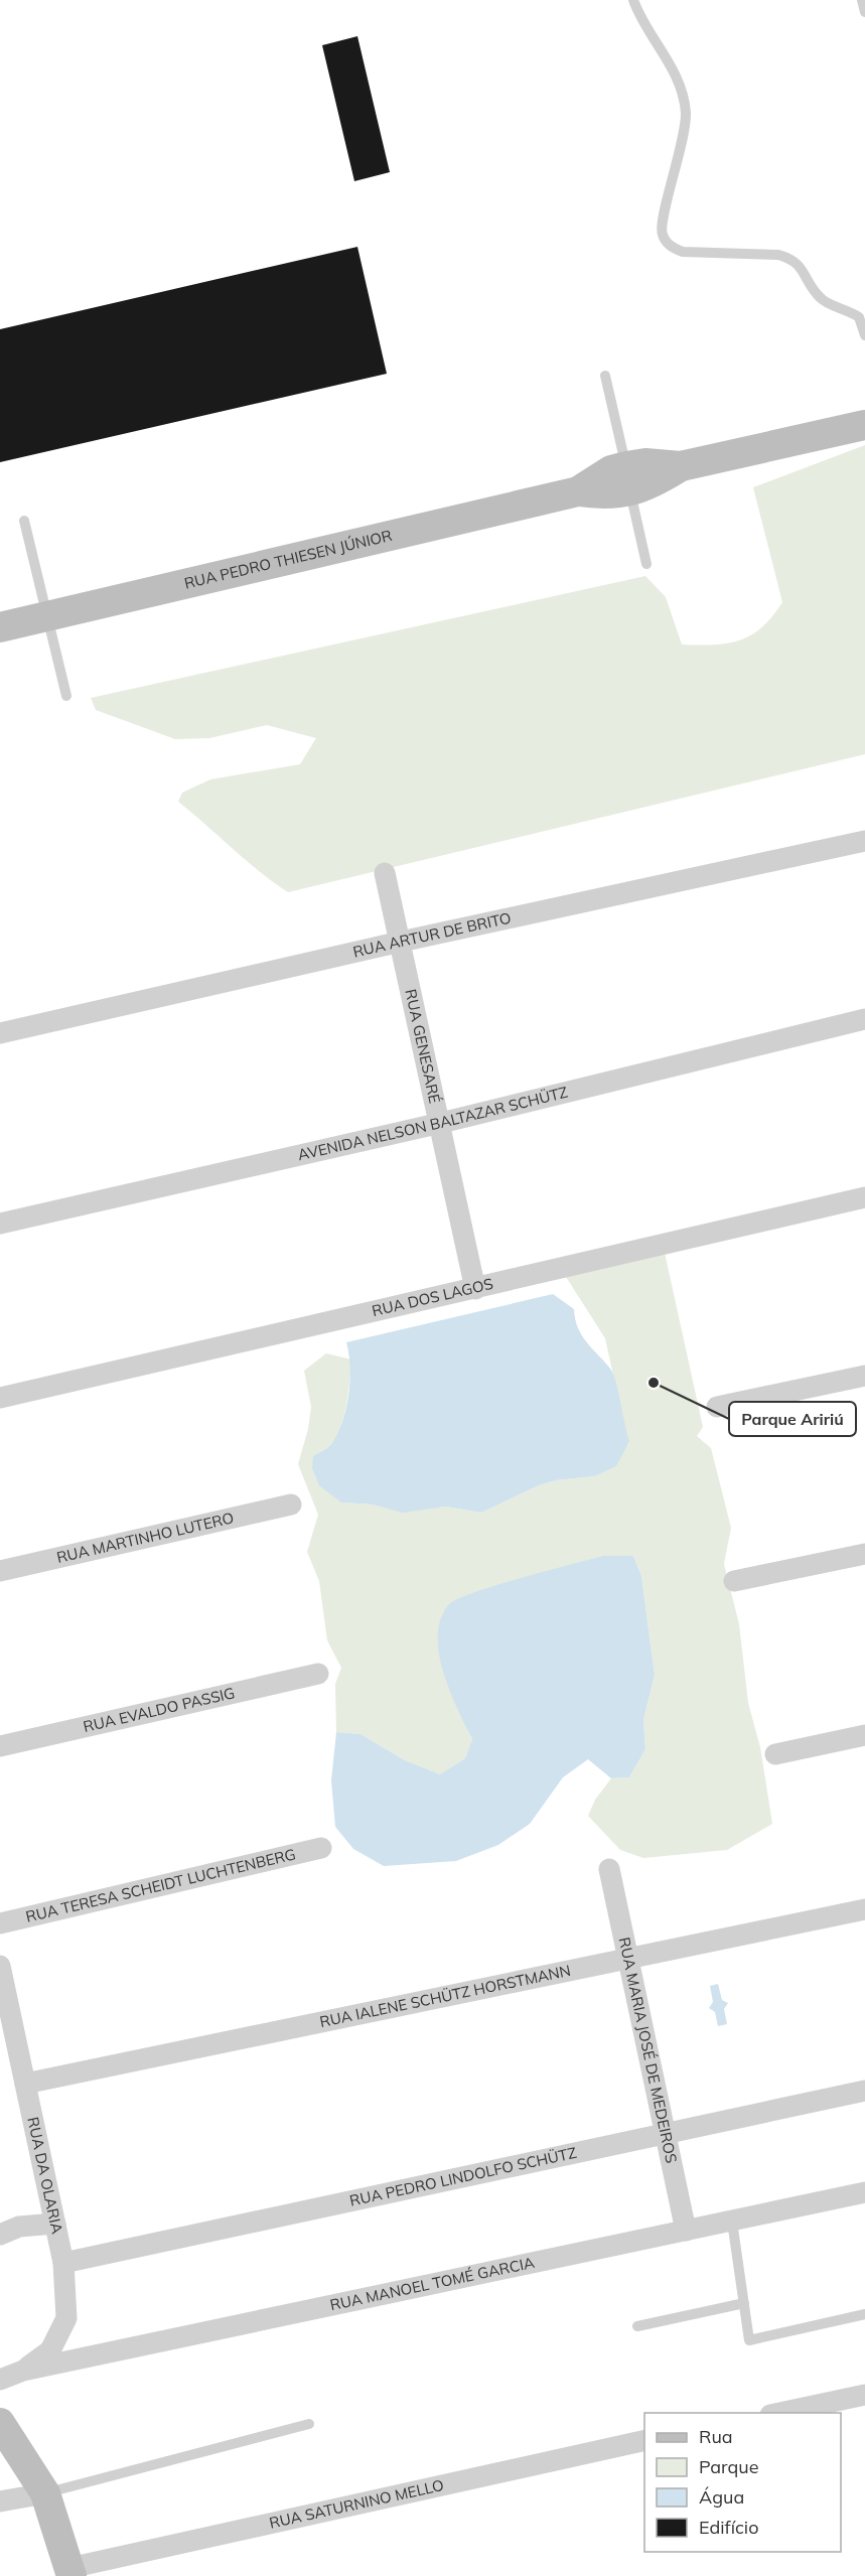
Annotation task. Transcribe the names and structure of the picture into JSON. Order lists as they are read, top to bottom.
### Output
{
  "streets": {
    "main road": ["RUA PEDRO THIESEN JÚNIOR"],
    "street": [
      "RUA ARTUR DE BRITO",
      "RUA GENESARÉ",
      "AVENIDA NELSON BALTAZAR SCHÜTZ",
      "RUA DOS LAGOS",
      "RUA MARTINHO LUTERO",
      "RUA EVALDO PASSIG",
      "RUA TERESA SCHEIDT LUCHTENBERG",
      "RUA IALENE SCHÜTZ HORSTMANN",
      "RUA MARIA JOSÉ DE MEDEIROS",
      "RUA DA OLARIA",
      "RUA PEDRO LINDOLFO SCHÜTZ",
      "RUA MANOEL TOMÉ GARCIA",
      "RUA SATURNINO MELLO"
    ]
  },
  "crossings": [
    ["RUA ARTUR DE BRITO", "RUA GENESARÉ"],
    ["RUA GENESARÉ", "AVENIDA NELSON BALTAZAR SCHÜTZ"],
    ["RUA GENESARÉ", "RUA DOS LAGOS"],
    ["RUA IALENE SCHÜTZ HORSTMANN", "RUA MARIA JOSÉ DE MEDEIROS"],
    ["RUA IALENE SCHÜTZ HORSTMANN", "RUA DA OLARIA"],
    ["RUA MARIA JOSÉ DE MEDEIROS", "RUA PEDRO LINDOLFO SCHÜTZ"],
    ["RUA MARIA JOSÉ DE MEDEIROS", "RUA MANOEL TOMÉ GARCIA"],
    ["RUA DA OLARIA", "RUA PEDRO LINDOLFO SCHÜTZ"],
    ["RUA DA OLARIA", "RUA MANOEL TOMÉ GARCIA"]
  ],
  "places": ["Parque Aririú"],
  "legend": [
    "Rua",
    "Parque",
    "Água",
    "Edifício"
  ]
}
